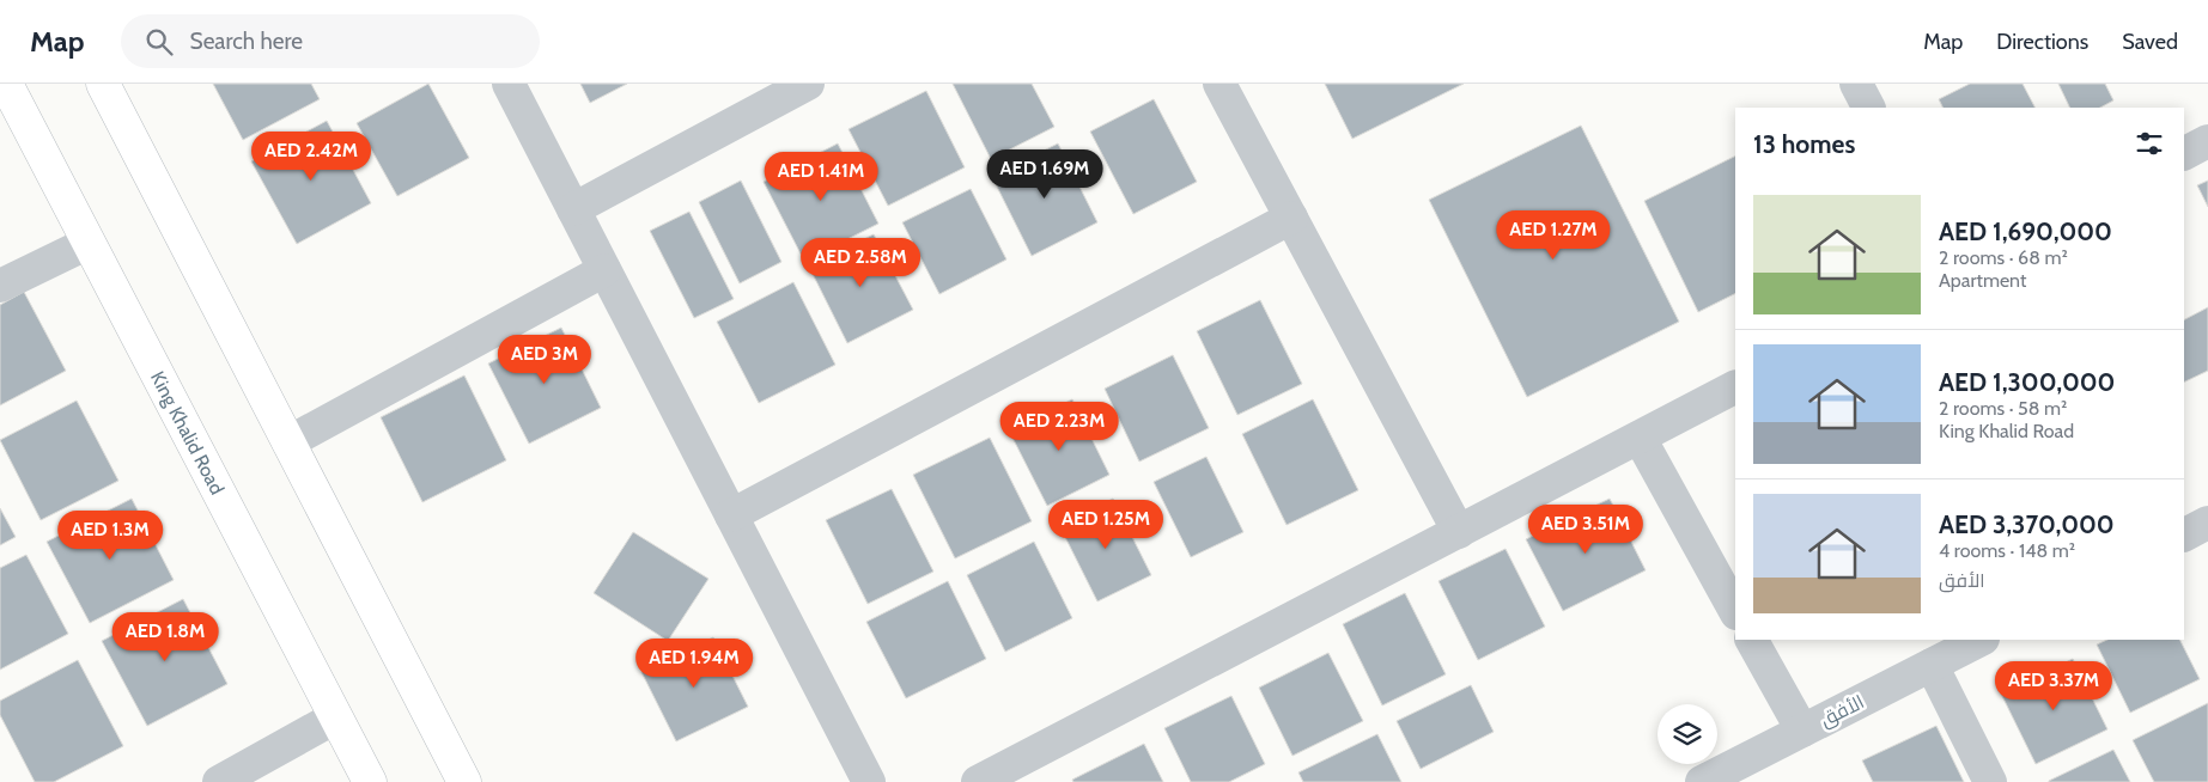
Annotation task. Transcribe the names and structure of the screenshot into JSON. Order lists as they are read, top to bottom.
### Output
{
  "streets": {
    "main road": ["King Khalid Road"],
    "street": ["الأفق"]
  },
  "page": {
    "header": "Map",
    "search": "Search here",
    "nav": ["Map", "Directions", "Saved"],
    "heading": "13 homes",
    "price": [
      "AED 2.42M",
      "AED 1.69M",
      "AED 1.41M",
      "AED 1.27M",
      "AED 2.58M",
      "AED 3M",
      "AED 2.23M",
      "AED 1.25M",
      "AED 3.51M",
      "AED 1.3M",
      "AED 1.8M",
      "AED 1.94M",
      "AED 3.37M"
    ],
    "list": [
      {
        "name": "AED 1,690,000",
        "note": "2 rooms · 68 m² · Apartment"
      },
      {
        "name": "AED 1,300,000",
        "note": "2 rooms · 58 m² · King Khalid Road"
      },
      {
        "name": "AED 3,370,000",
        "note": "4 rooms · 148 m² · الأفق"
      }
    ]
  }
}
